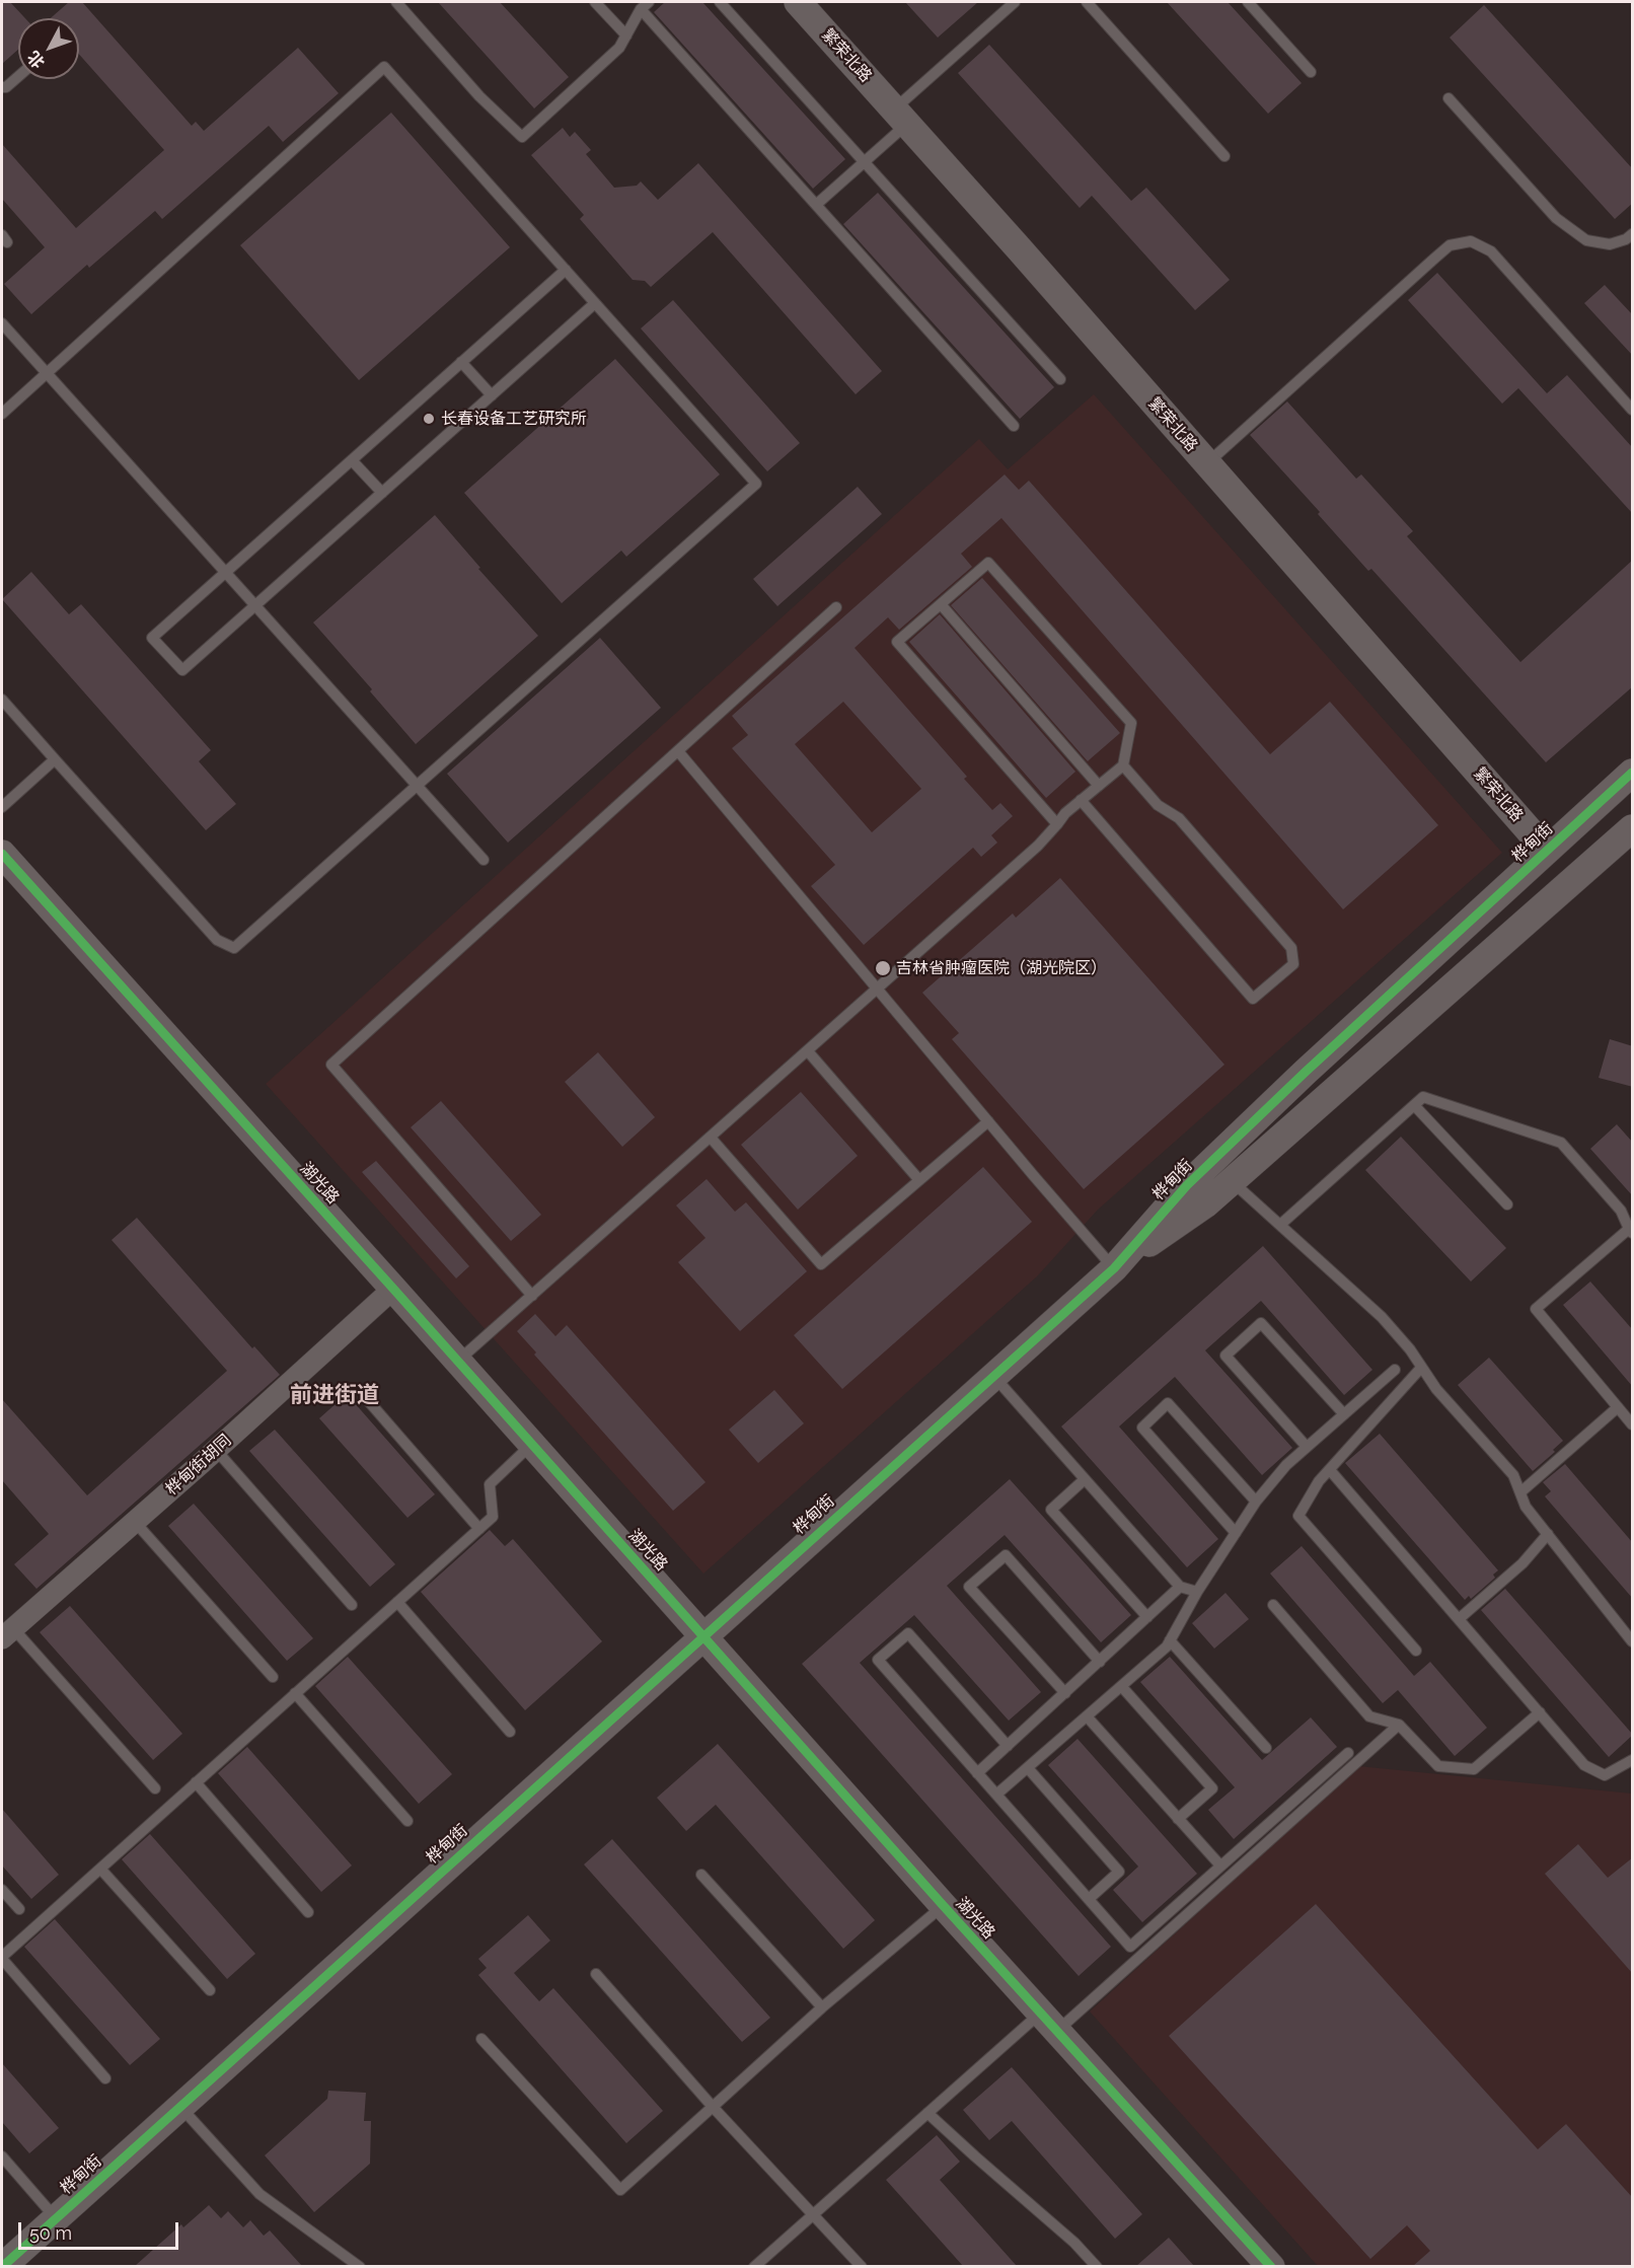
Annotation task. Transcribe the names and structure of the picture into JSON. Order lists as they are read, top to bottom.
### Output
{
  "streets": {
    "street": [
      "繁荣北路",
      "桦甸街",
      "湖光路",
      "桦甸街胡同"
    ]
  },
  "crossings": [
    ["繁荣北路", "桦甸街"],
    ["桦甸街", "湖光路"],
    ["湖光路", "桦甸街胡同"]
  ],
  "districts": ["前进街道"],
  "places": ["长春设备工艺研究所", "吉林省肿瘤医院（湖光院区）"],
  "scale_bar": "50 m",
  "north": "bottom left"
}
